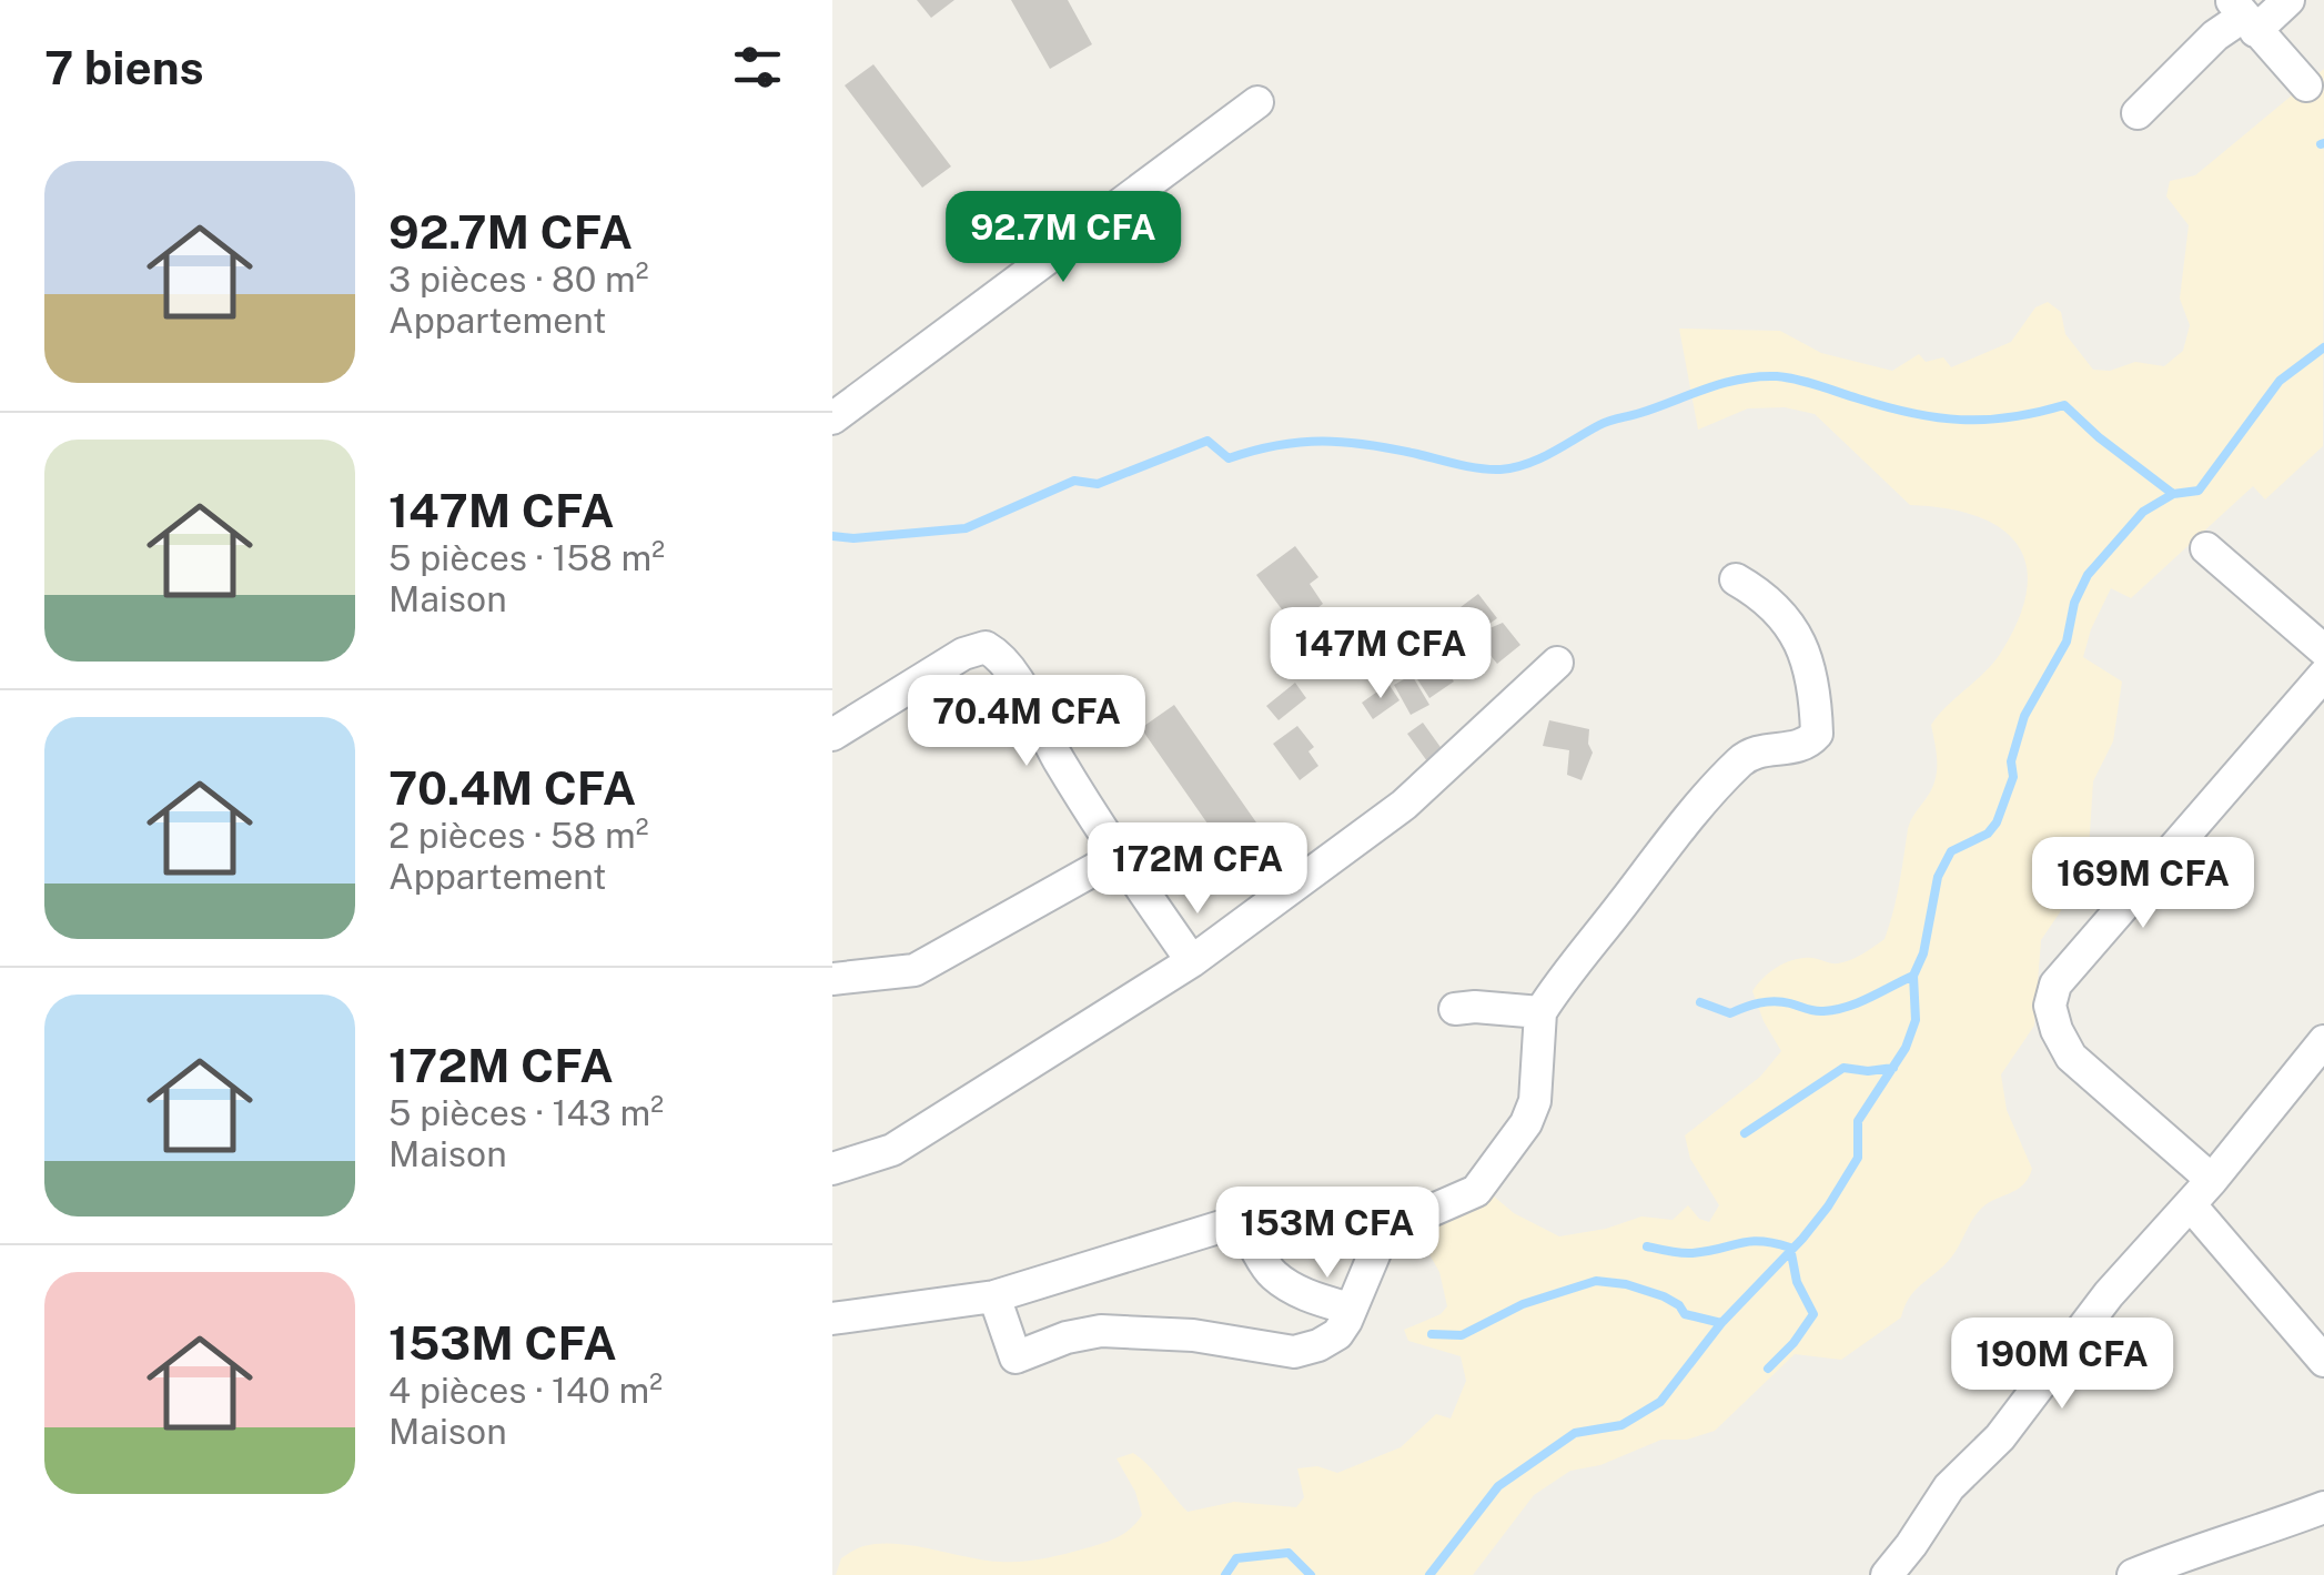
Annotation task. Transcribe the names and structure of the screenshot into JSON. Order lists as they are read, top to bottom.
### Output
{
  "page": {
    "heading": "7 biens",
    "list": [
      {
        "name": "92.7M CFA",
        "note": "3 pièces · 80 m² · Appartement"
      },
      {
        "name": "147M CFA",
        "note": "5 pièces · 158 m² · Maison"
      },
      {
        "name": "70.4M CFA",
        "note": "2 pièces · 58 m² · Appartement"
      },
      {
        "name": "172M CFA",
        "note": "5 pièces · 143 m² · Maison"
      },
      {
        "name": "153M CFA",
        "note": "4 pièces · 140 m² · Maison"
      }
    ],
    "price": [
      "92.7M CFA",
      "147M CFA",
      "70.4M CFA",
      "172M CFA",
      "169M CFA",
      "153M CFA",
      "190M CFA"
    ]
  }
}
